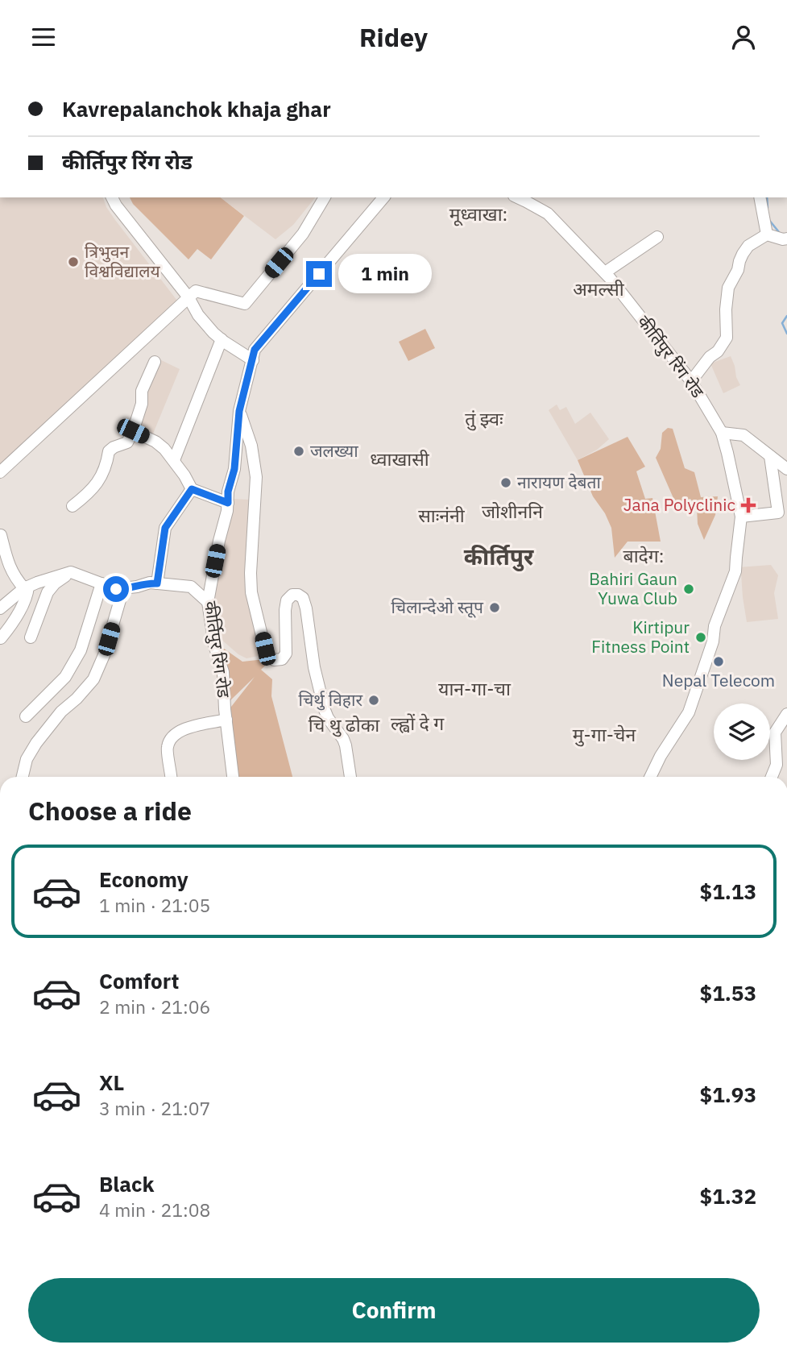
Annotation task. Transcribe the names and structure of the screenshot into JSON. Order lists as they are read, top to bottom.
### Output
{
  "streets": {
    "street": ["कीर्तिपुर रिंग रोड"]
  },
  "districts": [
    "मूध्वाखा:",
    "अमल्सी",
    "तुं झ्वः",
    "ध्वाखासी",
    "जोशीननि",
    "साःनंनी",
    "बादेग:",
    "कीर्तिपुर",
    "यान-गा-चा",
    "ल्ह्वों दे ग",
    "चि थु ढोका",
    "मु-गा-चेन"
  ],
  "places": {
    "other": [
      "त्रिभुवन विश्वविद्यालय",
      "जलख्या",
      "नारायण देबता",
      "Bahiri Gaun Yuwa Club",
      "चिलान्देओ स्तूप",
      "Kirtipur Fitness Point",
      "Nepal Telecom",
      "चिर्थु विहार"
    ],
    "health": ["Jana Polyclinic"]
  },
  "page": {
    "header": "Ridey",
    "banner": ["Kavrepalanchok khaja ghar", "कीर्तिपुर रिंग रोड"],
    "bubble": "1 min",
    "heading": "Choose a ride",
    "list": [
      {
        "name": "Economy",
        "note": "1 min · 21:05",
        "value": "$1.13"
      },
      {
        "name": "Comfort",
        "note": "2 min · 21:06",
        "value": "$1.53"
      },
      {
        "name": "XL",
        "note": "3 min · 21:07",
        "value": "$1.93"
      },
      {
        "name": "Black",
        "note": "4 min · 21:08",
        "value": "$1.32"
      }
    ],
    "buttons": "Confirm"
  }
}
